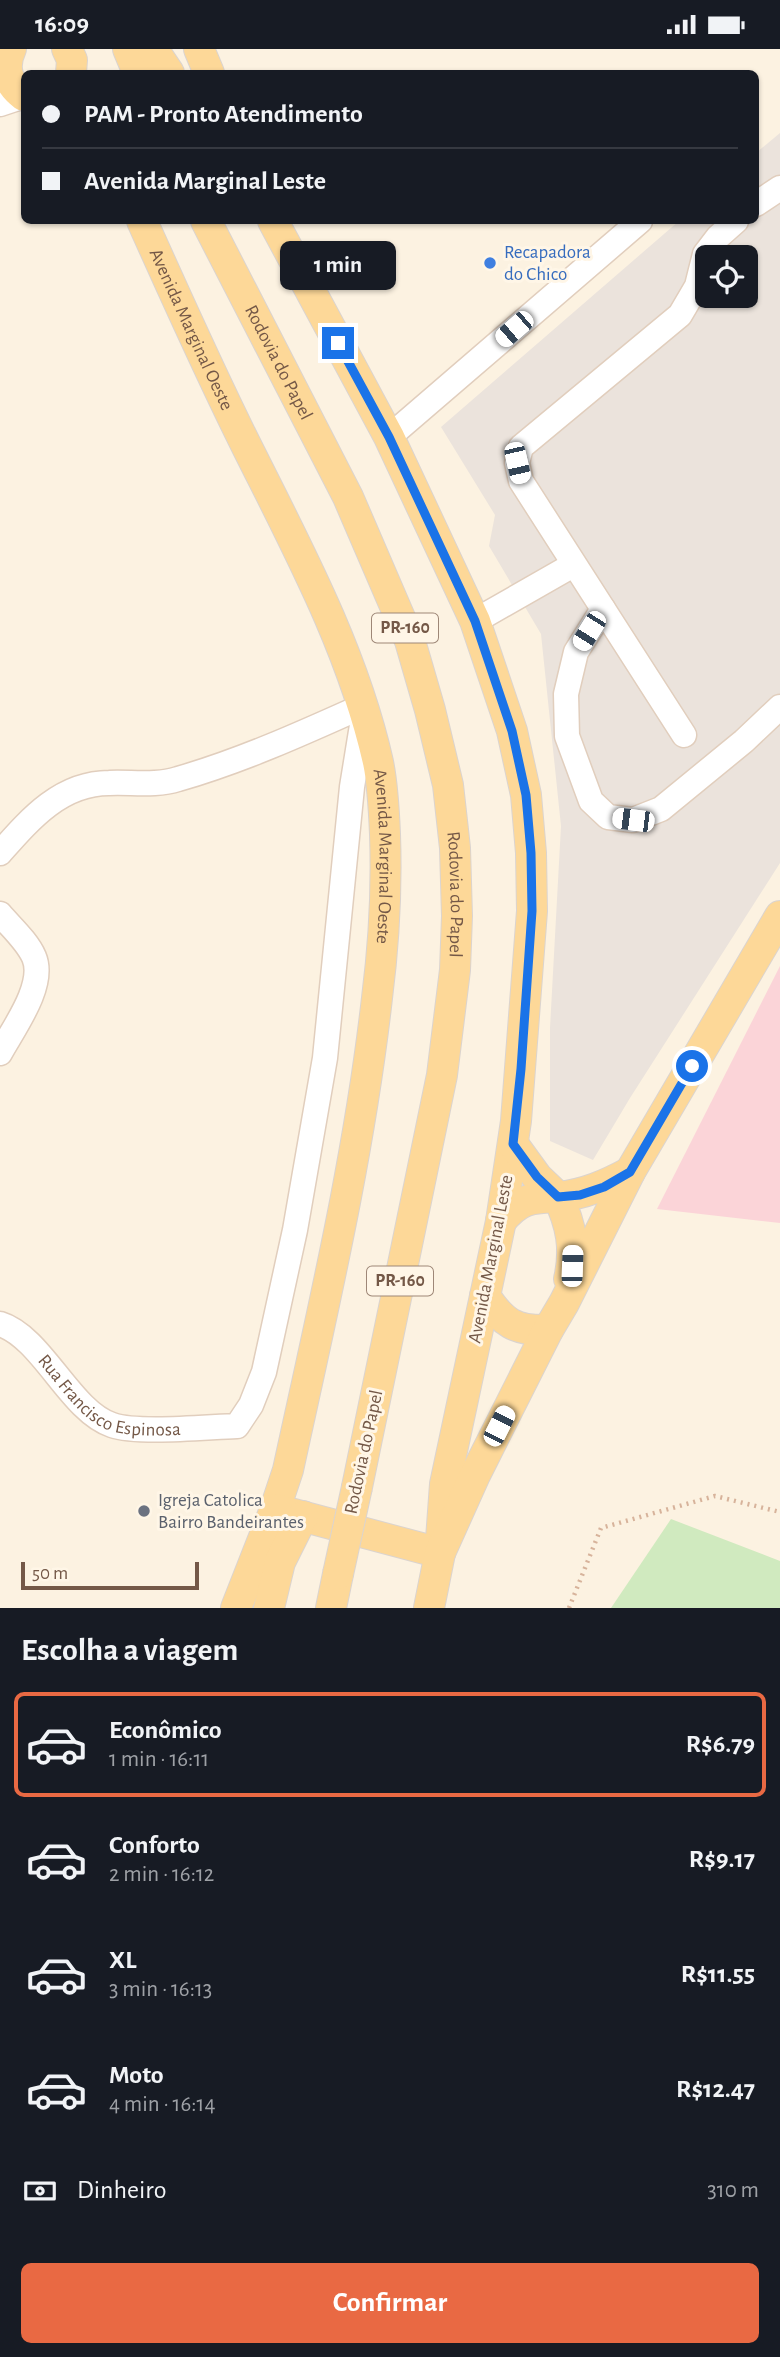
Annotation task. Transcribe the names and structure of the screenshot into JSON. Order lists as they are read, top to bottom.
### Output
{
  "streets": {
    "main road": [
      "Avenida Marginal Oeste",
      "Rodovia do Papel",
      "PR-160",
      "Avenida Marginal Leste"
    ],
    "street": ["Rua Francisco Espinosa"]
  },
  "crossings": [
    ["Avenida Marginal Oeste", "Rua Francisco Espinosa"]
  ],
  "places": ["Recapadora do Chico", "Igreja Catolica Bairro Bandeirantes"],
  "scale_bar": "50 m",
  "page": {
    "status": "16:09",
    "banner": ["PAM - Pronto Atendimento", "Avenida Marginal Leste"],
    "bubble": "1 min",
    "scale": "50 m",
    "heading": "Escolha a viagem",
    "list": [
      {
        "name": "Econômico",
        "note": "1 min · 16:11",
        "value": "R$6.79"
      },
      {
        "name": "Conforto",
        "note": "2 min · 16:12",
        "value": "R$9.17"
      },
      {
        "name": "XL",
        "note": "3 min · 16:13",
        "value": "R$11.55"
      },
      {
        "name": "Moto",
        "note": "4 min · 16:14",
        "value": "R$12.47"
      }
    ],
    "pay": ["Dinheiro", "310 m"],
    "buttons": "Confirmar"
  }
}
